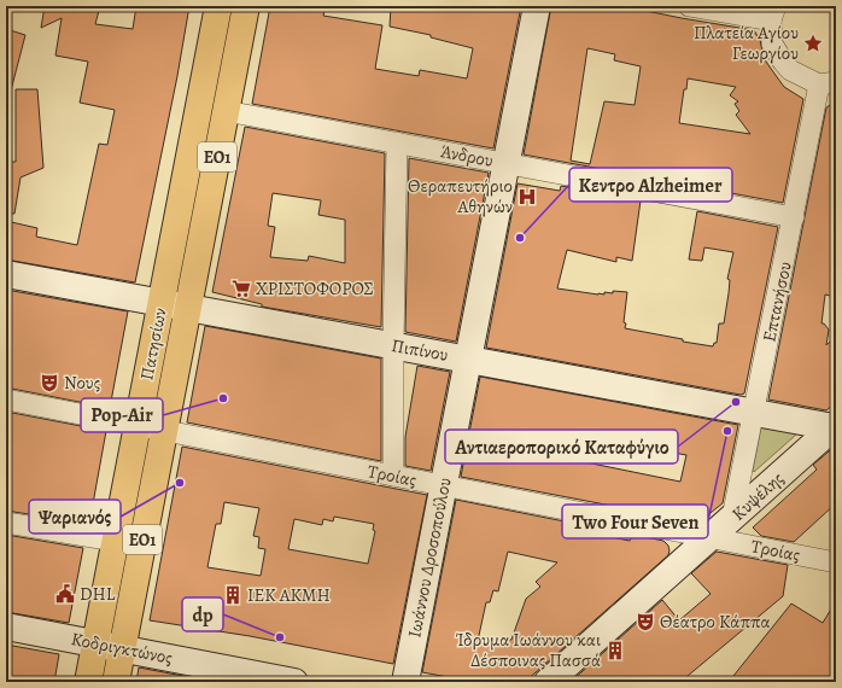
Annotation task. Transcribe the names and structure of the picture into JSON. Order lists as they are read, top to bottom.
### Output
{
  "streets": {
    "main road": ["ΕΟ1", "Πατησίων"],
    "street": [
      "Άνδρου",
      "Επτανήσου",
      "Πιπίνου",
      "Τροίας",
      "Κυψέλης",
      "Ιωάννου Δροσοπούλου",
      "Κοδριγκτώνος"
    ]
  },
  "crossings": [
    ["Άνδρου", "Επτανήσου"],
    ["Άνδρου", "Πατησίων"],
    ["Άνδρου", "Ιωάννου Δροσοπούλου"],
    ["Επτανήσου", "Πιπίνου"],
    ["Επτανήσου", "Κυψέλης"],
    ["Πατησίων", "Πιπίνου"],
    ["Πατησίων", "Τροίας"],
    ["Πατησίων", "Κοδριγκτώνος"],
    ["Πιπίνου", "Κυψέλης"],
    ["Πιπίνου", "Ιωάννου Δροσοπούλου"],
    ["Τροίας", "Κυψέλης"],
    ["Τροίας", "Ιωάννου Δροσοπούλου"]
  ],
  "places": {
    "place": ["Πλατεία Αγίου Γεωργίου"],
    "hospital": ["Θεραπευτήριο Αθηνών"],
    "other": [
      "Κεντρο Alzheimer",
      "Pop-Air",
      "Αντιαεροπορικό Καταφύγιο",
      "Two Four Seven",
      "Ψαριανός",
      "dp"
    ],
    "supermarket": ["ΧΡΙΣΤΟΦΟΡΟΣ"],
    "theatre": ["Νους", "Θέατρο Κάππα"],
    "public building": ["DHL"],
    "building": ["ΙΕΚ ΑΚΜΗ", "Ίδρυμα Ιωάννου και Δέσποινας Πασσά"]
  }
}
